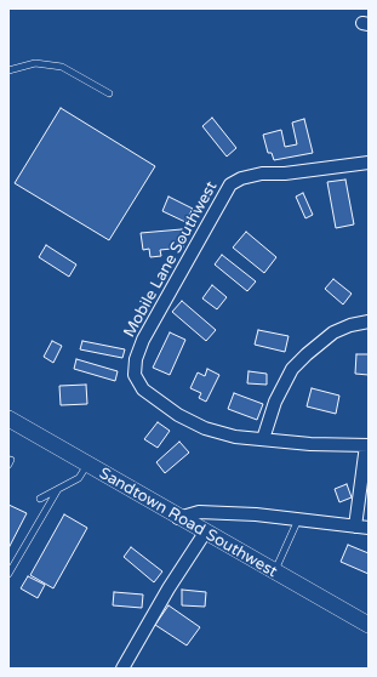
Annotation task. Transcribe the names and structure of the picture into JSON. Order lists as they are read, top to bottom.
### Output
{
  "streets": {
    "street": ["Mobile Lane Southwest", "Sandtown Road Southwest"]
  }
}
